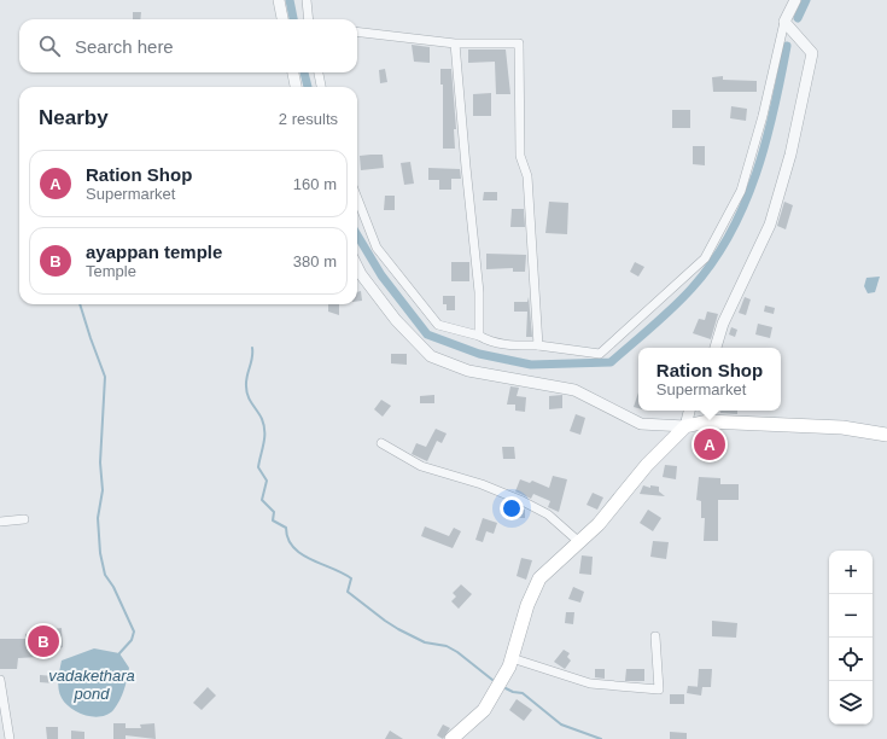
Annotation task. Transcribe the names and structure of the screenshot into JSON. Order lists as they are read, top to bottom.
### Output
{
  "water": ["vadakethara pond"],
  "page": {
    "search": "Search here",
    "heading": ["Nearby", "2 results"],
    "list": [
      {
        "mark": "A",
        "name": "Ration Shop",
        "note": "Supermarket",
        "value": "160 m"
      },
      {
        "mark": "B",
        "name": "ayappan temple",
        "note": "Temple",
        "value": "380 m"
      }
    ],
    "popup": ["Ration Shop", "Supermarket"],
    "pins": ["A", "B"],
    "map_buttons": ["+", "−"]
  }
}
